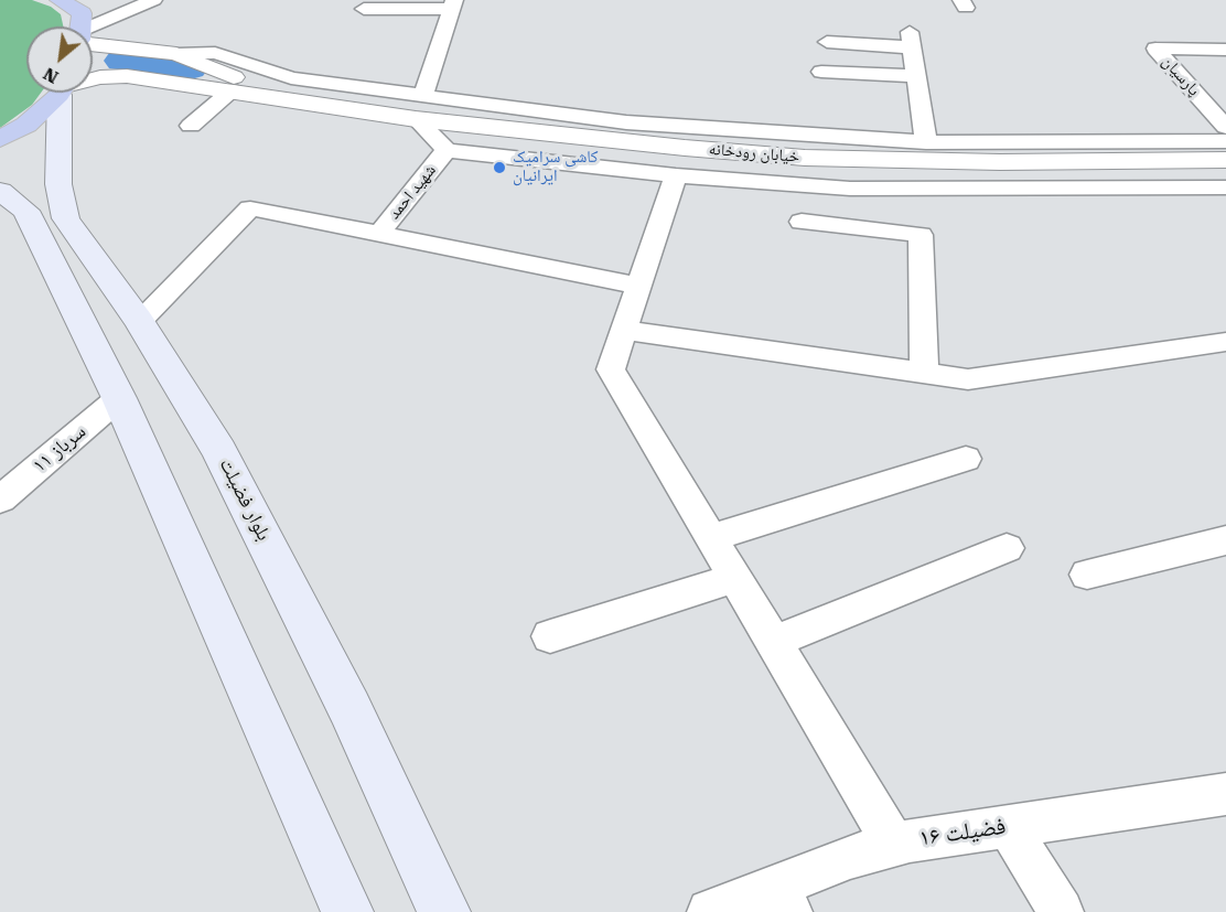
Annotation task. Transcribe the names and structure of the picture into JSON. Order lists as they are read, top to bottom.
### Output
{
  "streets": {
    "main road": ["بلوار فضیلت"],
    "street": [
      "پارسیان",
      "خیابان رودخانه",
      "شهید احمد",
      "سرباز ۱۱",
      "فضیلت ۱۶"
    ]
  },
  "places": ["کاشی سرامیک ایرانیان"],
  "north": "bottom left"
}
